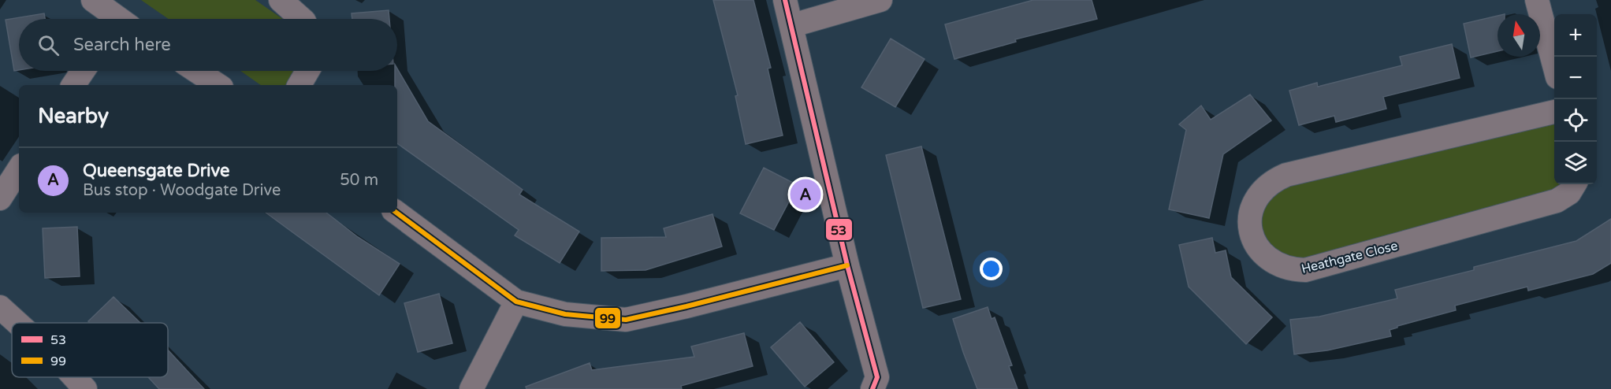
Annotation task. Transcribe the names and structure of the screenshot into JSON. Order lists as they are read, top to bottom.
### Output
{
  "streets": {
    "street": ["Heathgate Close"]
  },
  "lines": ["transit line 53", "transit line 99"],
  "legend": ["53", "99"],
  "north": "top",
  "page": {
    "map_buttons": ["+", "−"],
    "search": "Search here",
    "heading": "Nearby",
    "list": [
      {
        "mark": "A",
        "name": "Queensgate Drive",
        "note": "Bus stop · Woodgate Drive",
        "value": "50 m"
      }
    ],
    "pins": "A"
  }
}
